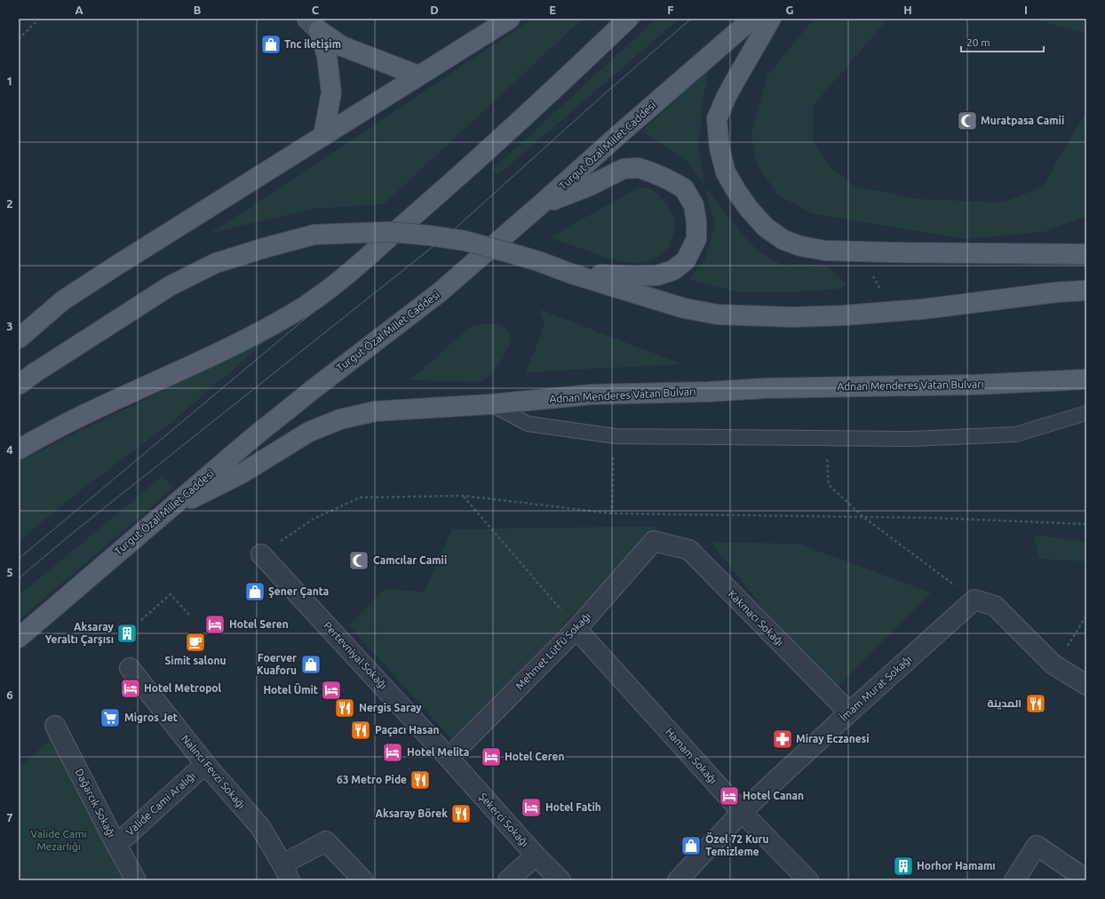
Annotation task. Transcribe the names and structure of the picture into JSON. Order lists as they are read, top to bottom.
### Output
{
  "streets": {
    "main road": ["Turgut Özal Millet Caddesi", "Adnan Menderes Vatan Bulvarı"],
    "street": [
      "Kakmacı Sokağı",
      "Mehmet Lütfü Sokağı",
      "Pertevniyal Sokağı",
      "İmam Murat Sokağı",
      "Hamam Sokağı",
      "Nalıncı Fevzi Sokağı",
      "Dağarcık Sokağı",
      "Valide Cami Aralığı",
      "Şekerci Sokağı"
    ]
  },
  "crossings": [
    ["Turgut Özal Millet Caddesi", "Adnan Menderes Vatan Bulvarı"],
    ["Kakmacı Sokağı", "Mehmet Lütfü Sokağı"],
    ["Kakmacı Sokağı", "İmam Murat Sokağı"],
    ["Mehmet Lütfü Sokağı", "Pertevniyal Sokağı"],
    ["Mehmet Lütfü Sokağı", "Hamam Sokağı"],
    ["Mehmet Lütfü Sokağı", "Şekerci Sokağı"],
    ["Pertevniyal Sokağı", "Şekerci Sokağı"],
    ["İmam Murat Sokağı", "Hamam Sokağı"],
    ["Nalıncı Fevzi Sokağı", "Valide Cami Aralığı"],
    ["Dağarcık Sokağı", "Valide Cami Aralığı"]
  ],
  "parks": ["Valide Cami Mezarlığı"],
  "places": {
    "shop": [
      "Tnc iletişim",
      "Şener Çanta",
      "Foerver Kuaforu",
      "Özel 72 Kuru Temizleme"
    ],
    "mosque": ["Muratpasa Camii", "Camcılar Camii"],
    "hotel": [
      "Hotel Seren",
      "Hotel Metropol",
      "Hotel Ümit",
      "Hotel Melita",
      "Hotel Ceren",
      "Hotel Canan",
      "Hotel Fatih"
    ],
    "building": ["Aksaray Yeraltı Çarşısı", "Horhor Hamamı"],
    "cafe": ["Simit salonu"],
    "restaurant": [
      "المدينة",
      "Nergis Saray",
      "Paçacı Hasan",
      "63 Metro Pide",
      "Aksaray Börek"
    ],
    "supermarket": ["Migros Jet"],
    "pharmacy": ["Miray Eczanesi"]
  },
  "scale_bar": "20 m",
  "grid": {
    "columns": [
      "A",
      "B",
      "C",
      "D",
      "E",
      "F",
      "G",
      "H",
      "I"
    ],
    "rows": [
      "1",
      "2",
      "3",
      "4",
      "5",
      "6",
      "7"
    ]
  }
}
